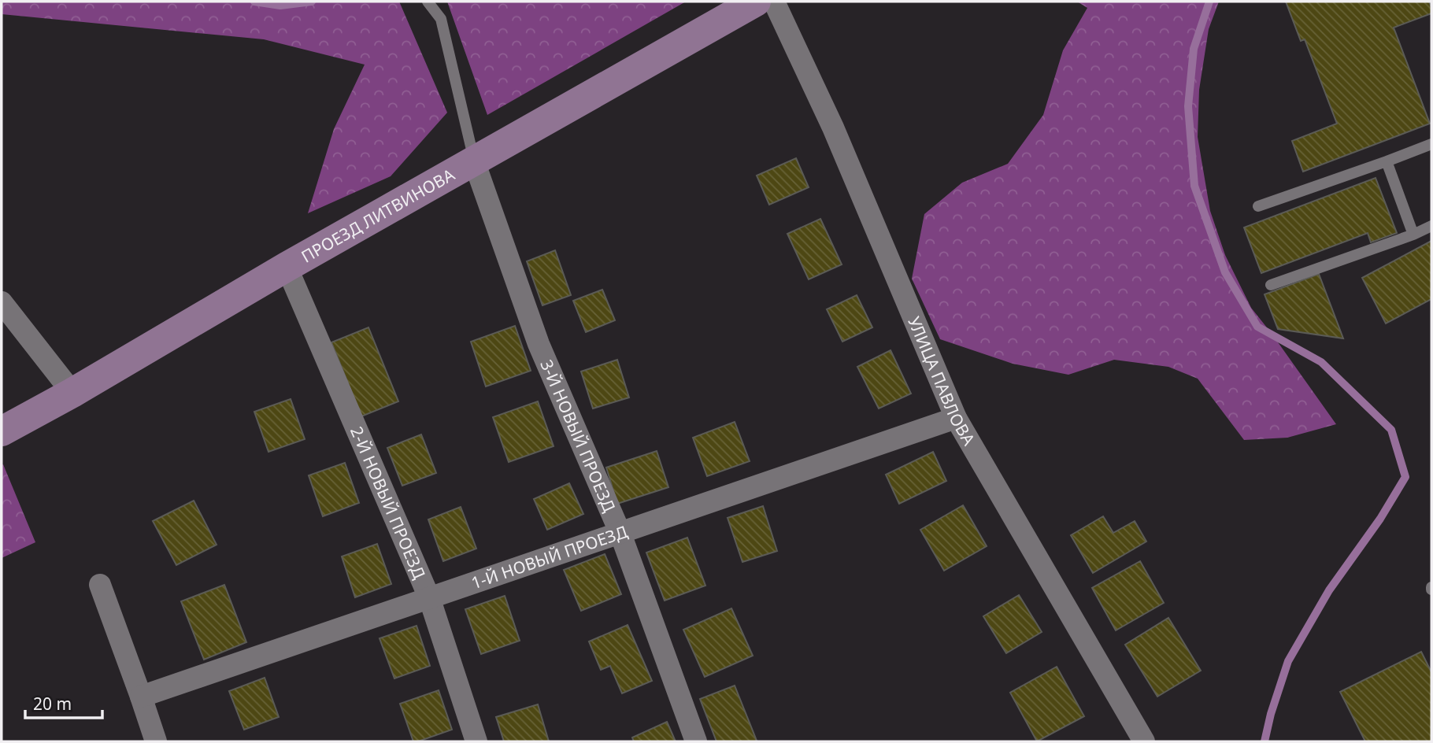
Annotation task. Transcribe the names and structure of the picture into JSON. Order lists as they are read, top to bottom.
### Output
{
  "streets": {
    "main road": ["ПРОЕЗД ЛИТВИНОВА"],
    "street": [
      "УЛИЦА ПАВЛОВА",
      "3-Й НОВЫЙ ПРОЕЗД",
      "2-Й НОВЫЙ ПРОЕЗД",
      "1-Й НОВЫЙ ПРОЕЗД"
    ]
  },
  "crossings": [
    ["ПРОЕЗД ЛИТВИНОВА", "3-Й НОВЫЙ ПРОЕЗД"],
    ["ПРОЕЗД ЛИТВИНОВА", "2-Й НОВЫЙ ПРОЕЗД"],
    ["УЛИЦА ПАВЛОВА", "1-Й НОВЫЙ ПРОЕЗД"],
    ["3-Й НОВЫЙ ПРОЕЗД", "1-Й НОВЫЙ ПРОЕЗД"],
    ["2-Й НОВЫЙ ПРОЕЗД", "1-Й НОВЫЙ ПРОЕЗД"]
  ],
  "scale_bar": "20 m"
}
